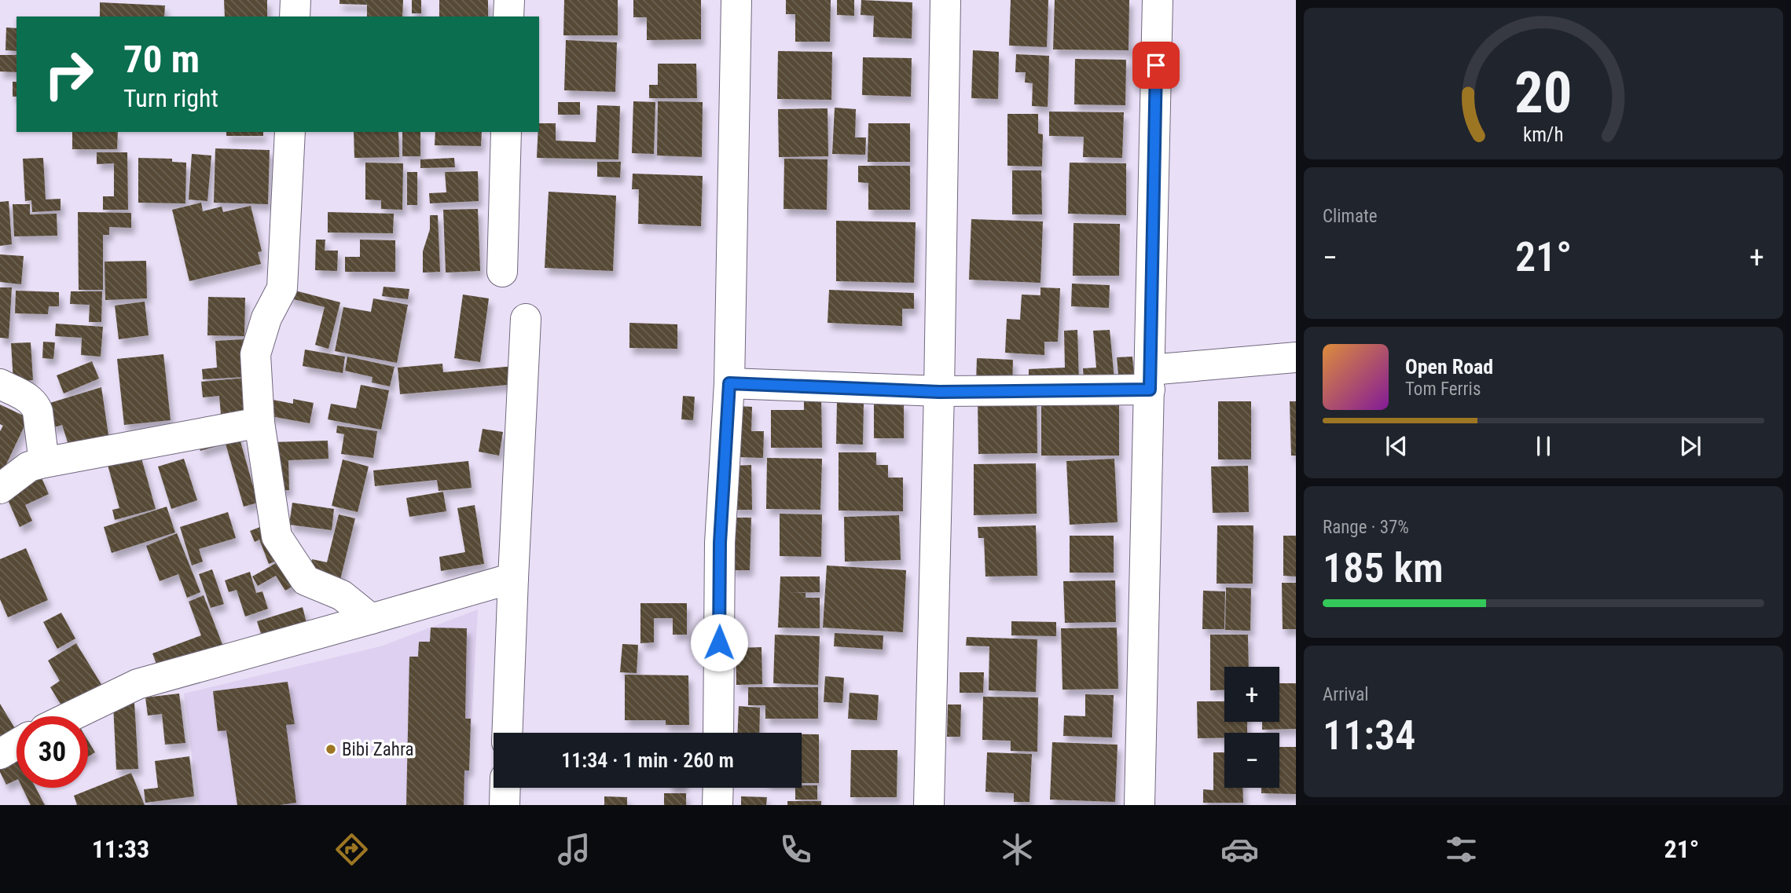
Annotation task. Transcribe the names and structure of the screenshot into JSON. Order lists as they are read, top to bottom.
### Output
{
  "places": ["Bibi Zahra"],
  "page": {
    "turn": ["70 m", "Turn right"],
    "tile": [
      "Climate",
      ["Range · 37%", "185 km"],
      ["Arrival", "11:34"]
    ],
    "heat": ["−", "21°", "+"],
    "song": ["Open Road", "Tom Ferris"],
    "map_buttons": ["+", "−"],
    "limit": "30",
    "trip": "11:34 · 1 min · 260 m",
    "tabs": ["11:33", "21°"],
    "gauge": ["20", "km/h"]
  }
}
